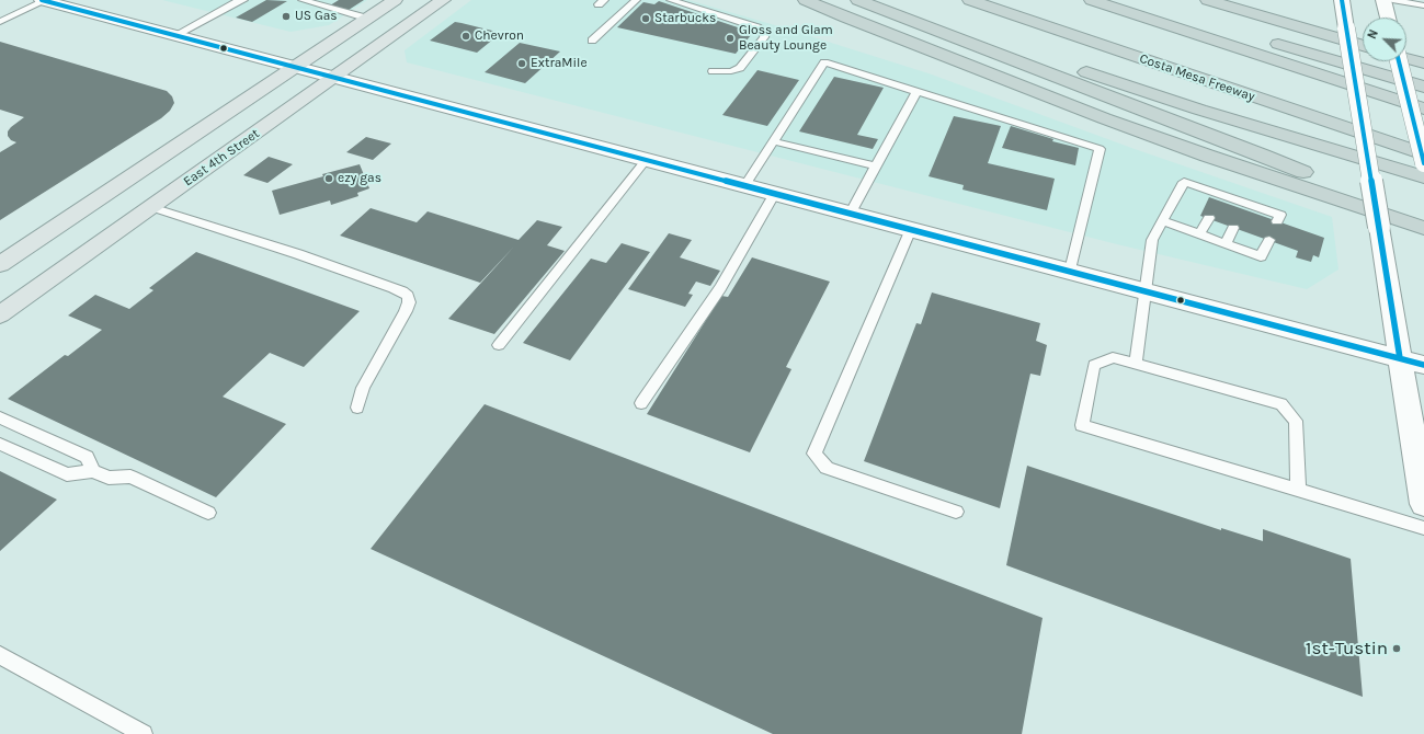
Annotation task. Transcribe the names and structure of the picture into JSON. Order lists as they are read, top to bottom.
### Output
{
  "streets": {
    "highway": ["Costa Mesa Freeway"],
    "main road": ["East 4th Street"]
  },
  "places": [
    "US Gas",
    "Starbucks",
    "Chevron",
    "Gloss and Glam Beauty Lounge",
    "ExtraMile",
    "ezy gas",
    "1st-Tustin"
  ],
  "north": "top left"
}
